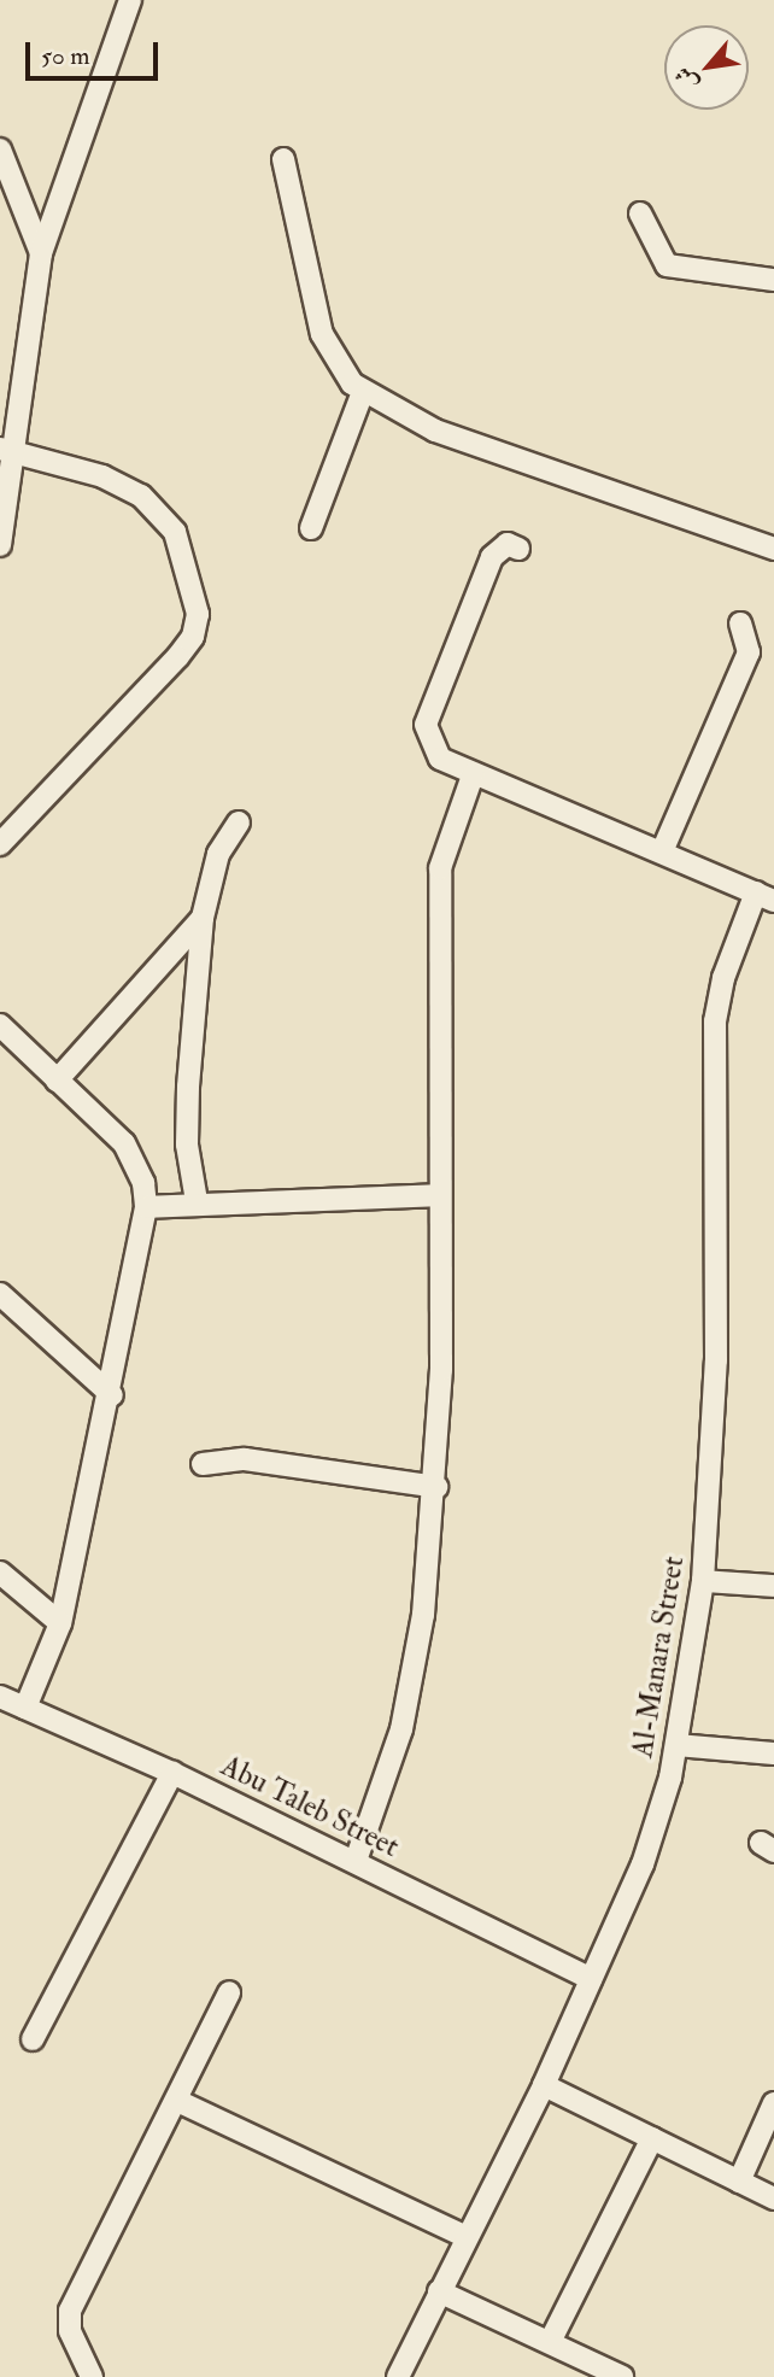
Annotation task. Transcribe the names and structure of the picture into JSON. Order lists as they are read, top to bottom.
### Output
{
  "streets": {
    "street": ["Al-Manara Street", "Abu Taleb Street"]
  },
  "crossings": [
    ["Al-Manara Street", "Abu Taleb Street"]
  ],
  "scale_bar": "50 m",
  "north": "bottom left"
}
